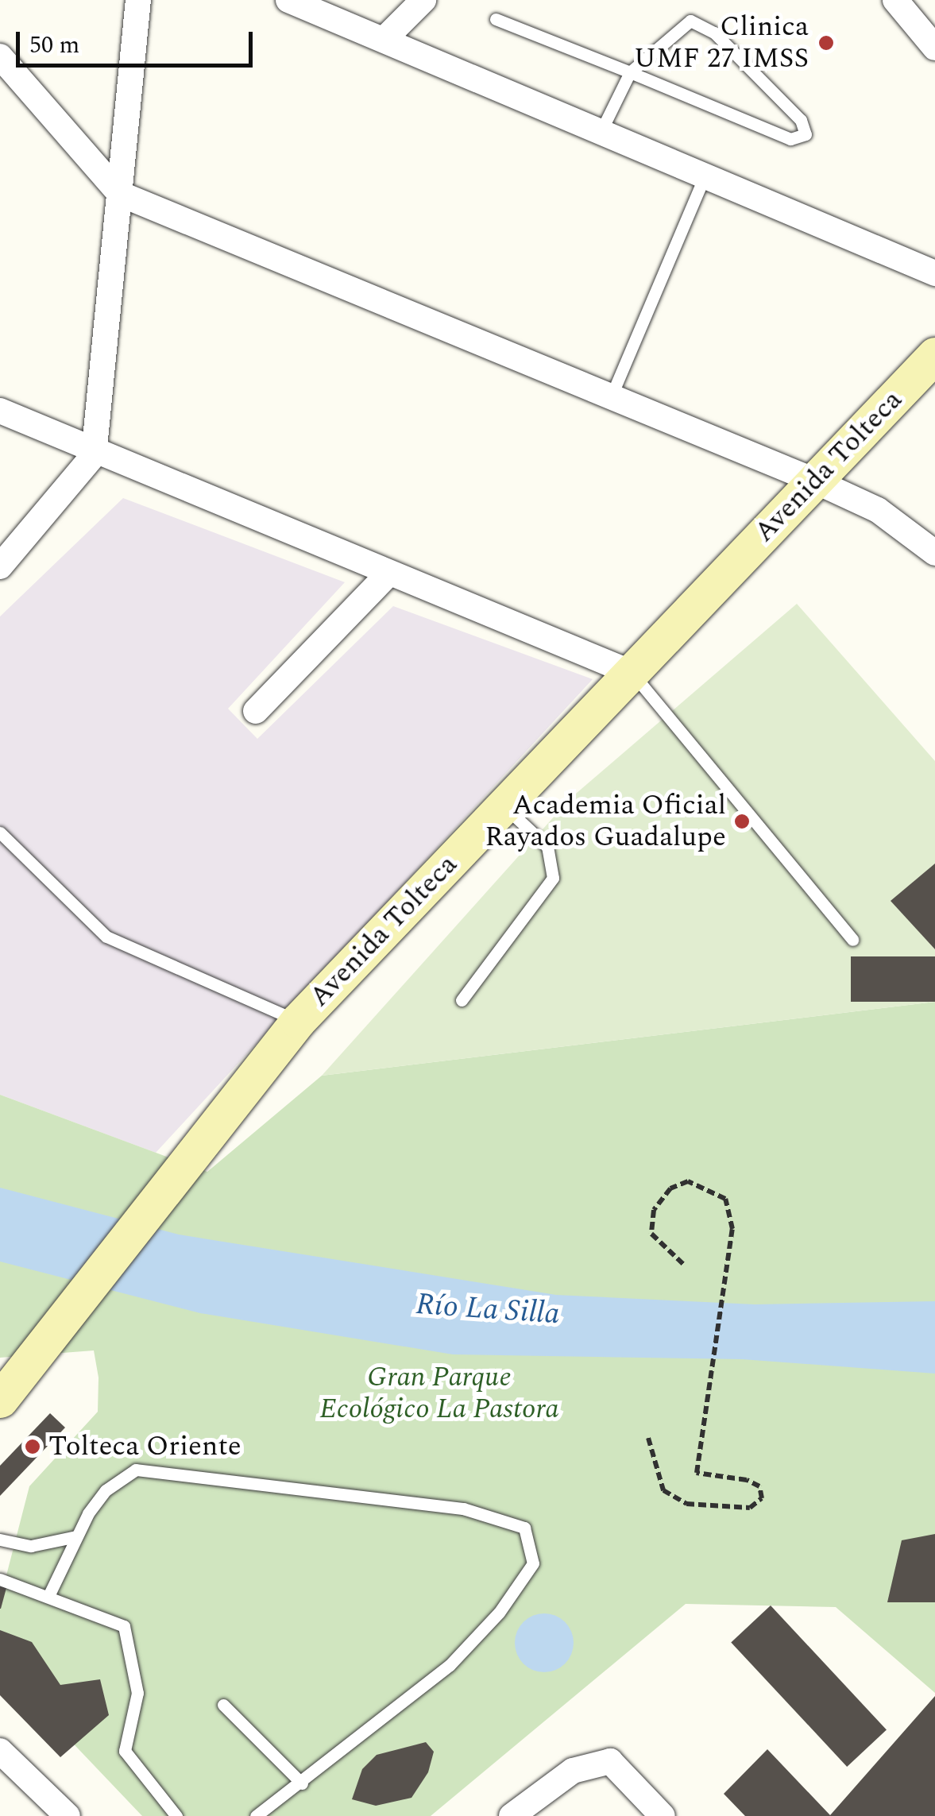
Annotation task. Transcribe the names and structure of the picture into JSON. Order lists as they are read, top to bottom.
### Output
{
  "streets": {
    "street": ["Avenida Tolteca"]
  },
  "water": ["Río La Silla"],
  "parks": ["Gran Parque Ecológico La Pastora"],
  "places": ["Clinica UMF 27 IMSS", "Academia Oficial Rayados Guadalupe", "Tolteca Oriente"],
  "scale_bar": "50 m"
}
